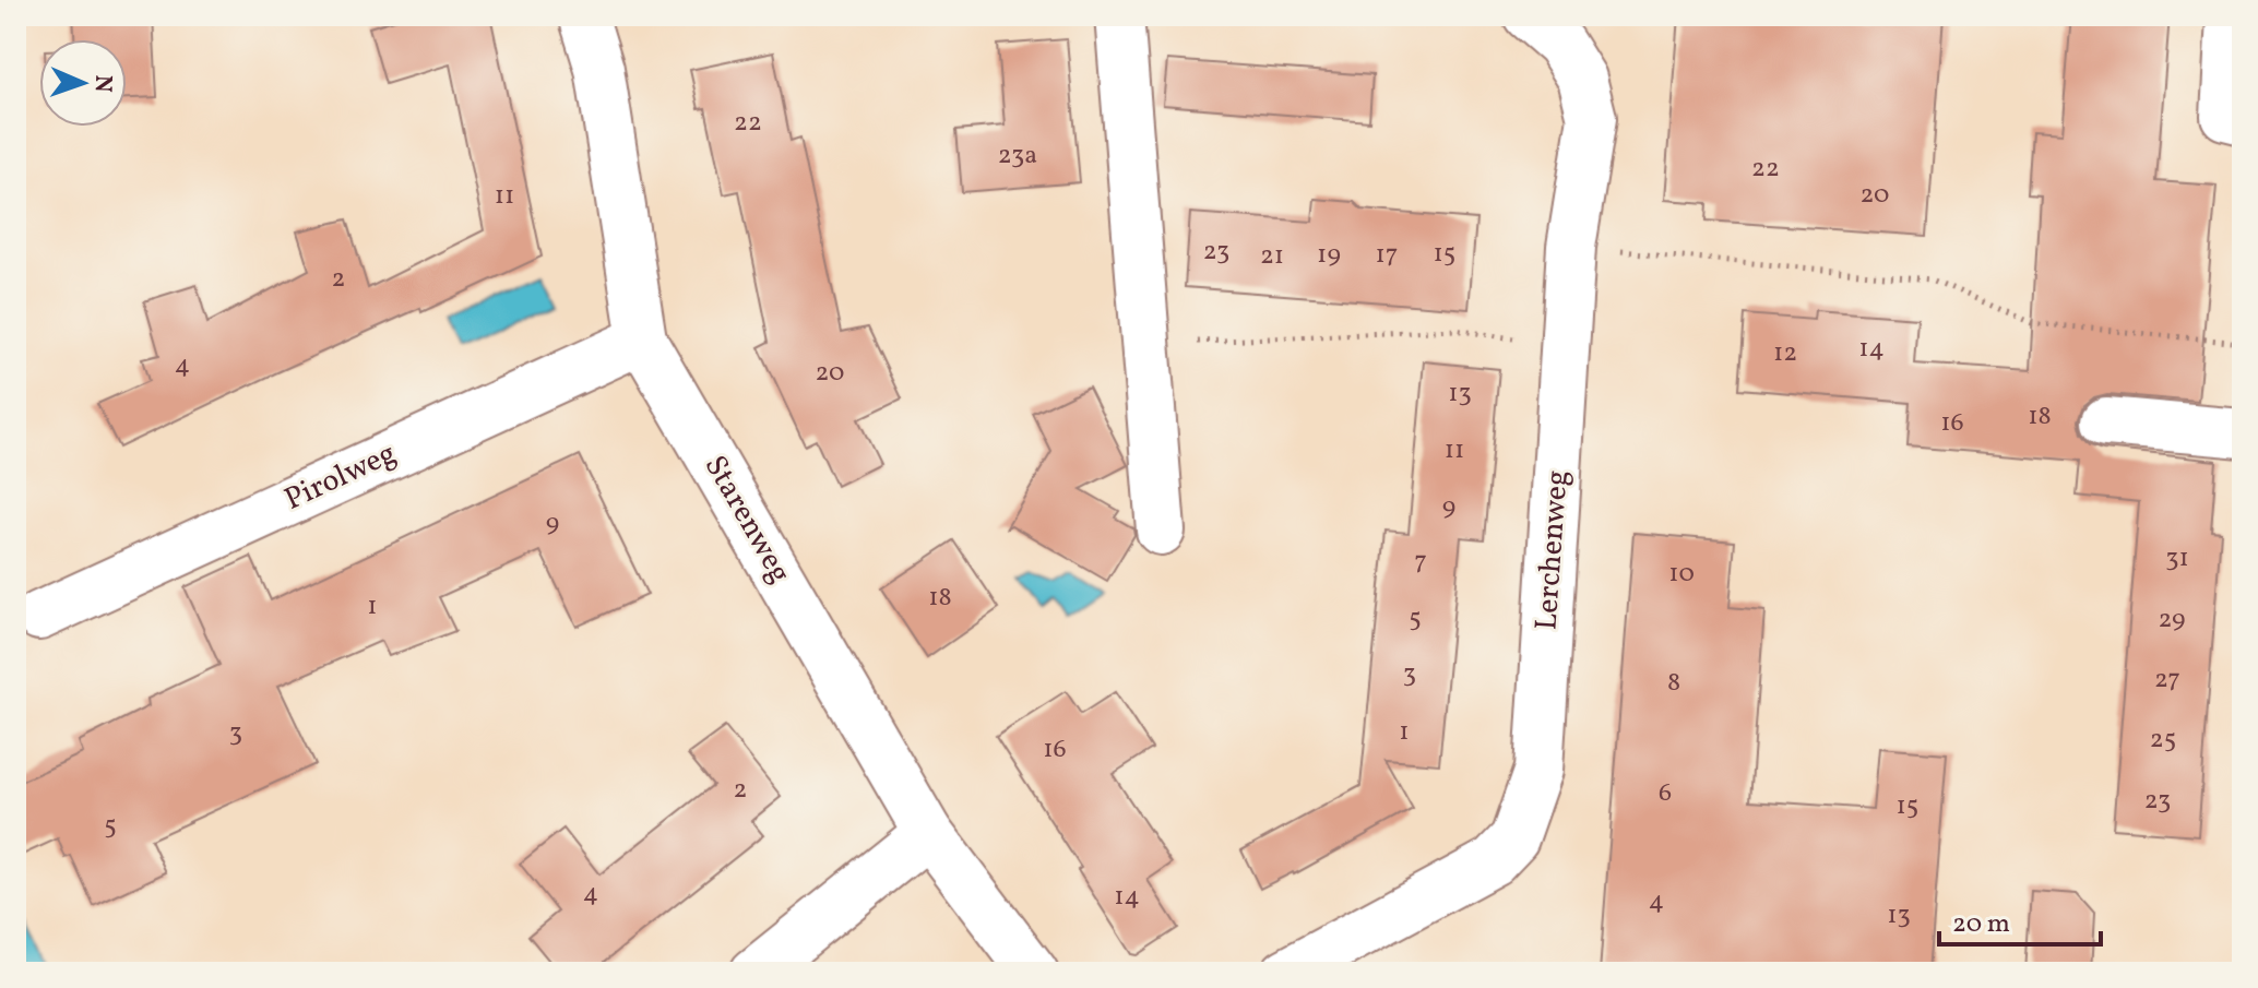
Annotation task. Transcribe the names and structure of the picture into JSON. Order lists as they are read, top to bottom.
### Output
{
  "streets": {
    "street": ["Pirolweg", "Starenweg", "Lerchenweg"]
  },
  "crossings": [
    ["Pirolweg", "Starenweg"]
  ],
  "house_numbers": [
    "22",
    "23a",
    "22",
    "20",
    "11",
    "23",
    "15",
    "19",
    "17",
    "21",
    "2",
    "14",
    "12",
    "4",
    "20",
    "13",
    "18",
    "16",
    "11",
    "9",
    "9",
    "31",
    "7",
    "10",
    "18",
    "1",
    "5",
    "29",
    "3",
    "27",
    "8",
    "1",
    "3",
    "25",
    "16",
    "2",
    "6",
    "23",
    "15",
    "5",
    "4",
    "14",
    "4",
    "13"
  ],
  "scale_bar": "20 m",
  "north": "right"
}
